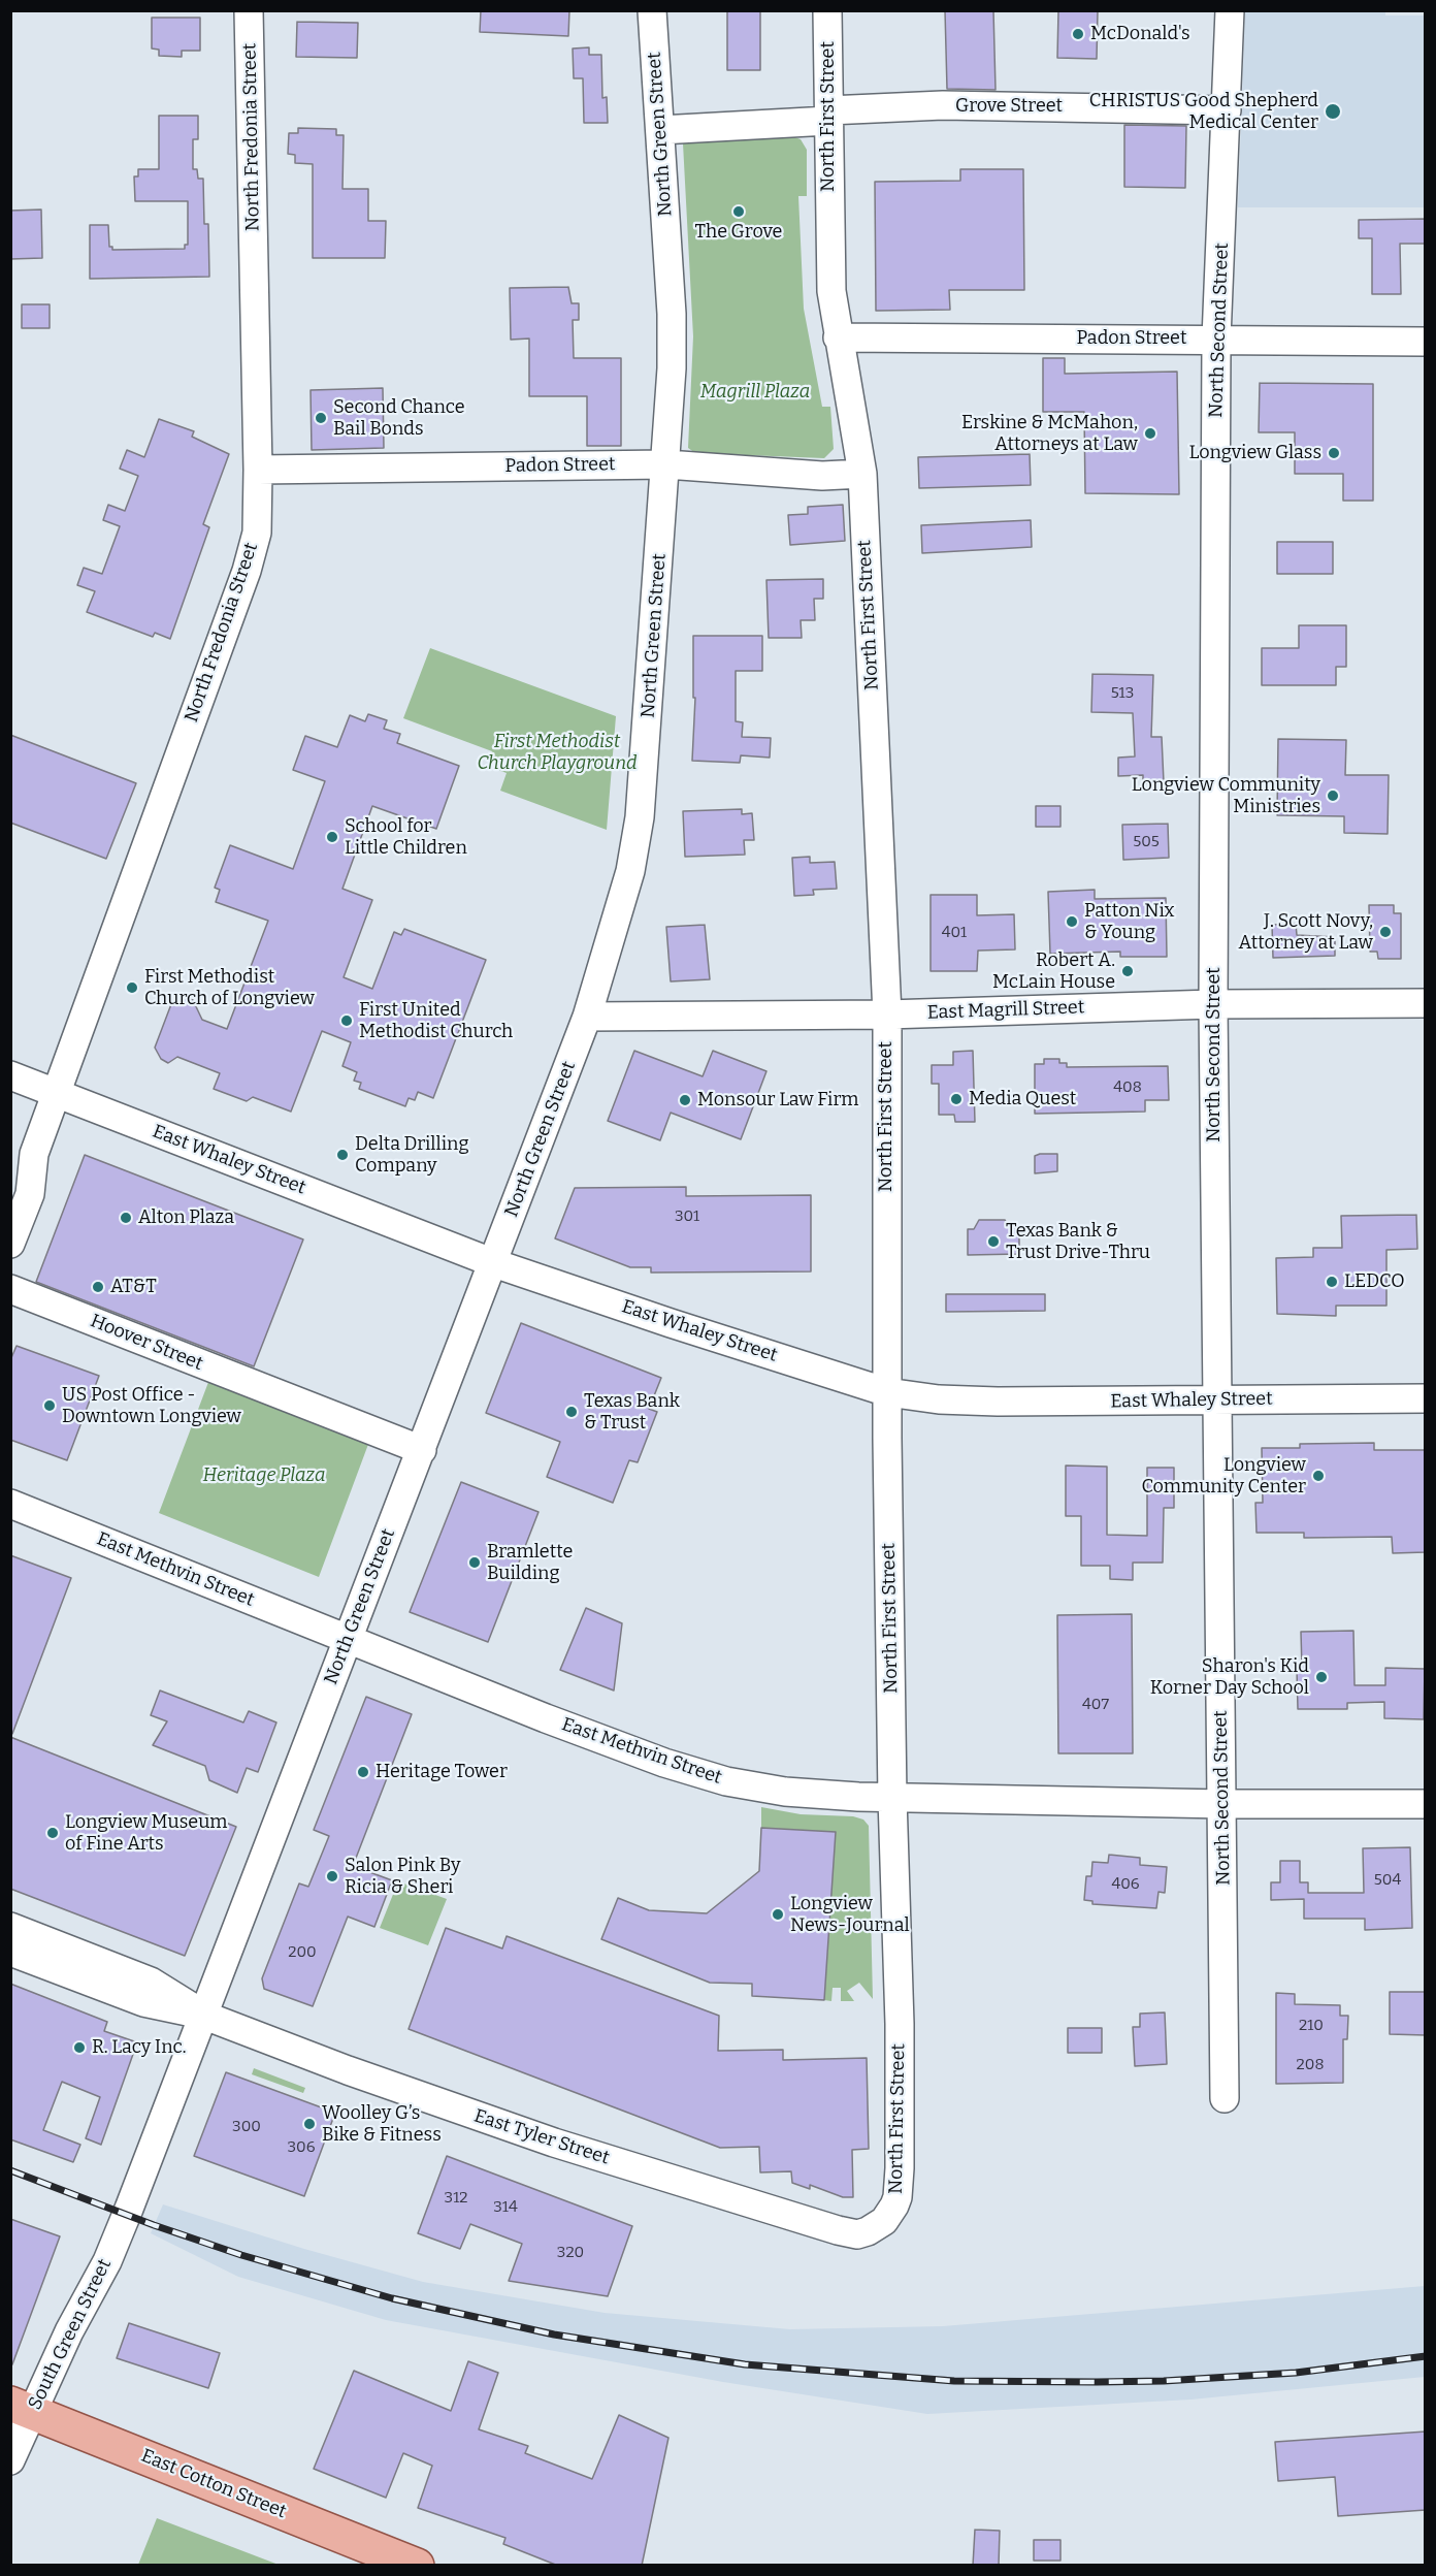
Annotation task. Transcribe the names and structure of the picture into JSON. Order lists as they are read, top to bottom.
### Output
{
  "streets": {
    "main road": ["East Cotton Street"],
    "street": [
      "Grove Street",
      "North First Street",
      "North Green Street",
      "North Fredonia Street",
      "North Second Street",
      "Padon Street",
      "East Magrill Street",
      "East Whaley Street",
      "Hoover Street",
      "East Methvin Street",
      "East Tyler Street",
      "South Green Street"
    ]
  },
  "crossings": [
    ["Grove Street", "North First Street"],
    ["Grove Street", "North Green Street"],
    ["Grove Street", "North Second Street"],
    ["North First Street", "Padon Street"],
    ["North First Street", "East Magrill Street"],
    ["North First Street", "East Whaley Street"],
    ["North First Street", "East Methvin Street"],
    ["North First Street", "East Tyler Street"],
    ["North Green Street", "Padon Street"],
    ["North Green Street", "East Magrill Street"],
    ["North Green Street", "East Whaley Street"],
    ["North Green Street", "Hoover Street"],
    ["North Green Street", "East Methvin Street"],
    ["North Green Street", "East Tyler Street"],
    ["North Green Street", "South Green Street"],
    ["North Fredonia Street", "Padon Street"],
    ["North Fredonia Street", "East Whaley Street"],
    ["North Second Street", "Padon Street"],
    ["North Second Street", "East Magrill Street"],
    ["North Second Street", "East Whaley Street"],
    ["North Second Street", "East Methvin Street"],
    ["South Green Street", "East Cotton Street"]
  ],
  "parks": ["Magrill Plaza", "First Methodist Church Playground", "Heritage Plaza"],
  "places": [
    "McDonald's",
    "CHRISTUS Good Shepherd Medical Center",
    "The Grove",
    "Second Chance Bail Bonds",
    "Erskine & McMahon, Attorneys at Law",
    "Longview Glass",
    "Longview Community Ministries",
    "School for Little Children",
    "Patton Nix & Young",
    "J. Scott Novy, Attorney at Law",
    "Robert A. McLain House",
    "First Methodist Church of Longview",
    "First United Methodist Church",
    "Media Quest",
    "Monsour Law Firm",
    "Delta Drilling Company",
    "Alton Plaza",
    "Texas Bank & Trust Drive-Thru",
    "LEDCO",
    "AT&T",
    "US Post Office - Downtown Longview",
    "Texas Bank & Trust",
    "Longview Community Center",
    "Bramlette Building",
    "Sharon's Kid Korner Day School",
    "Heritage Tower",
    "Longview Museum of Fine Arts",
    "Salon Pink By Ricia & Sheri",
    "Longview News-Journal",
    "R. Lacy Inc.",
    "Woolley G’s Bike & Fitness"
  ],
  "house_numbers": [
    "513",
    "505",
    "401",
    "408",
    "301",
    "407",
    "504",
    "406",
    "200",
    "210",
    "208",
    "300",
    "306",
    "312",
    "314",
    "320"
  ]
}
